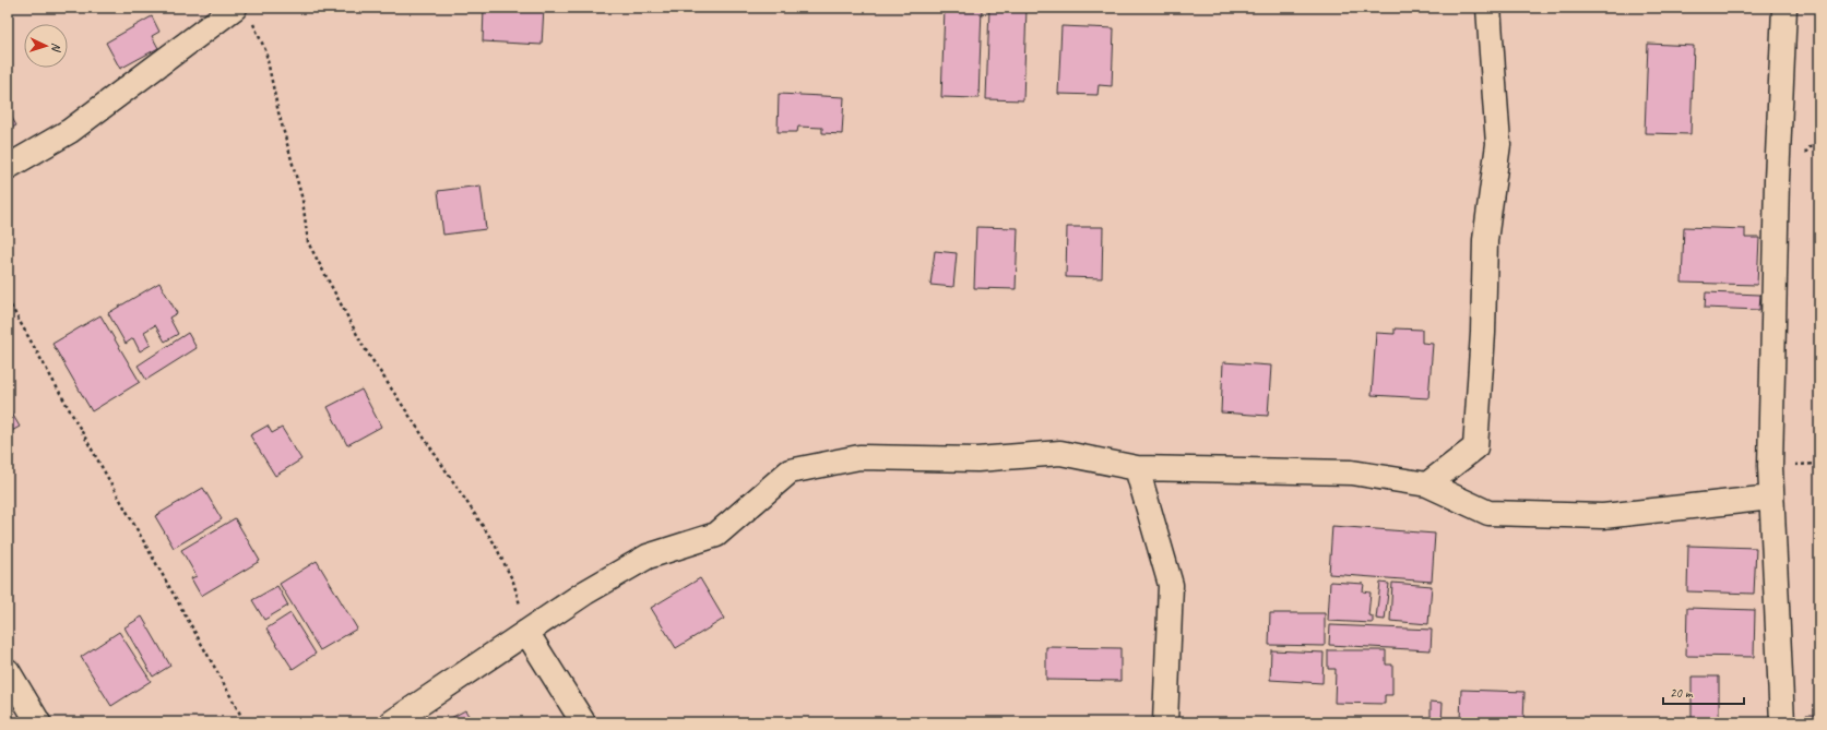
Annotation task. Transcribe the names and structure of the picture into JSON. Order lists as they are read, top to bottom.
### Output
{
  "scale_bar": "20 m",
  "north": "right"
}
